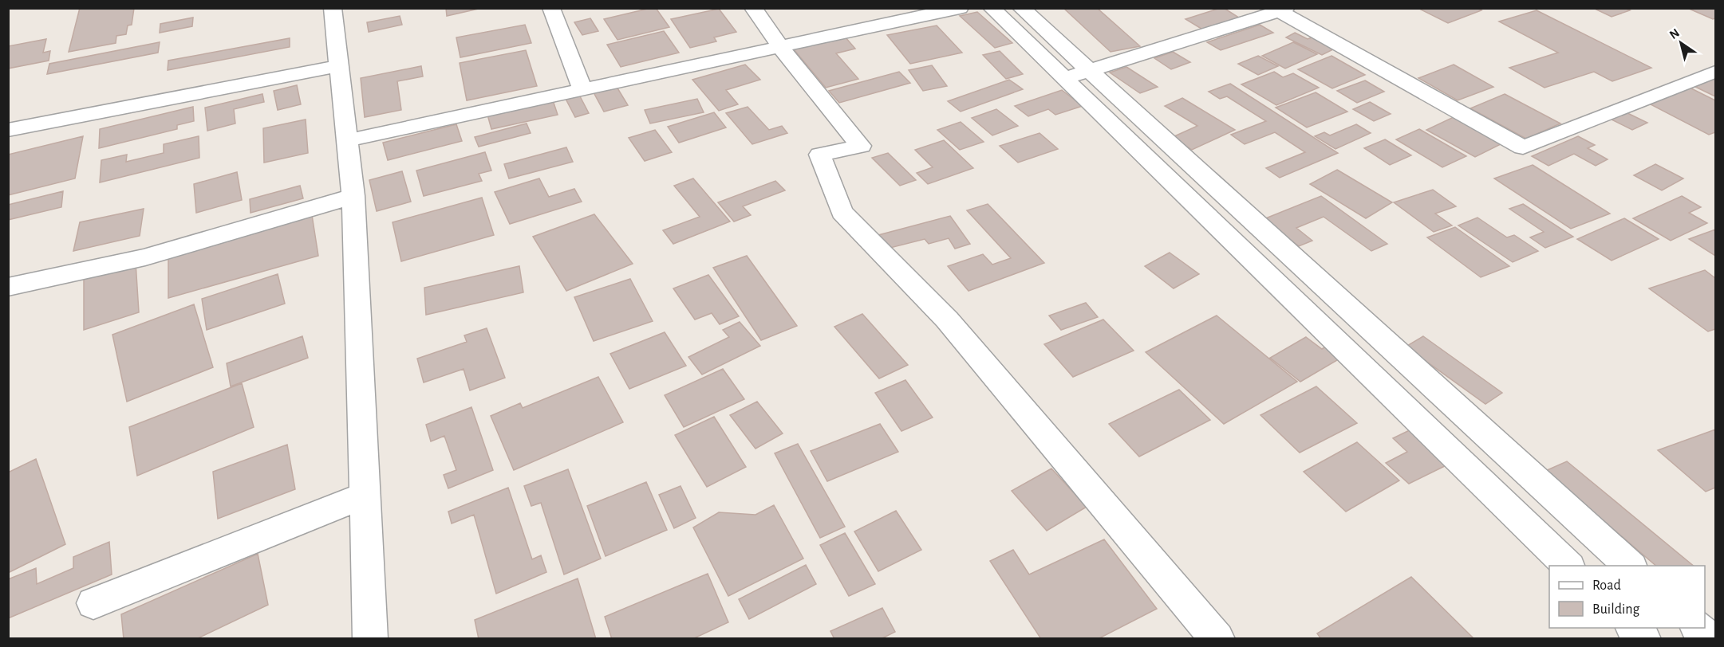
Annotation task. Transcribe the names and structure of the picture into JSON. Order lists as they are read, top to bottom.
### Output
{
  "legend": ["Road", "Building"],
  "north": "top left"
}
